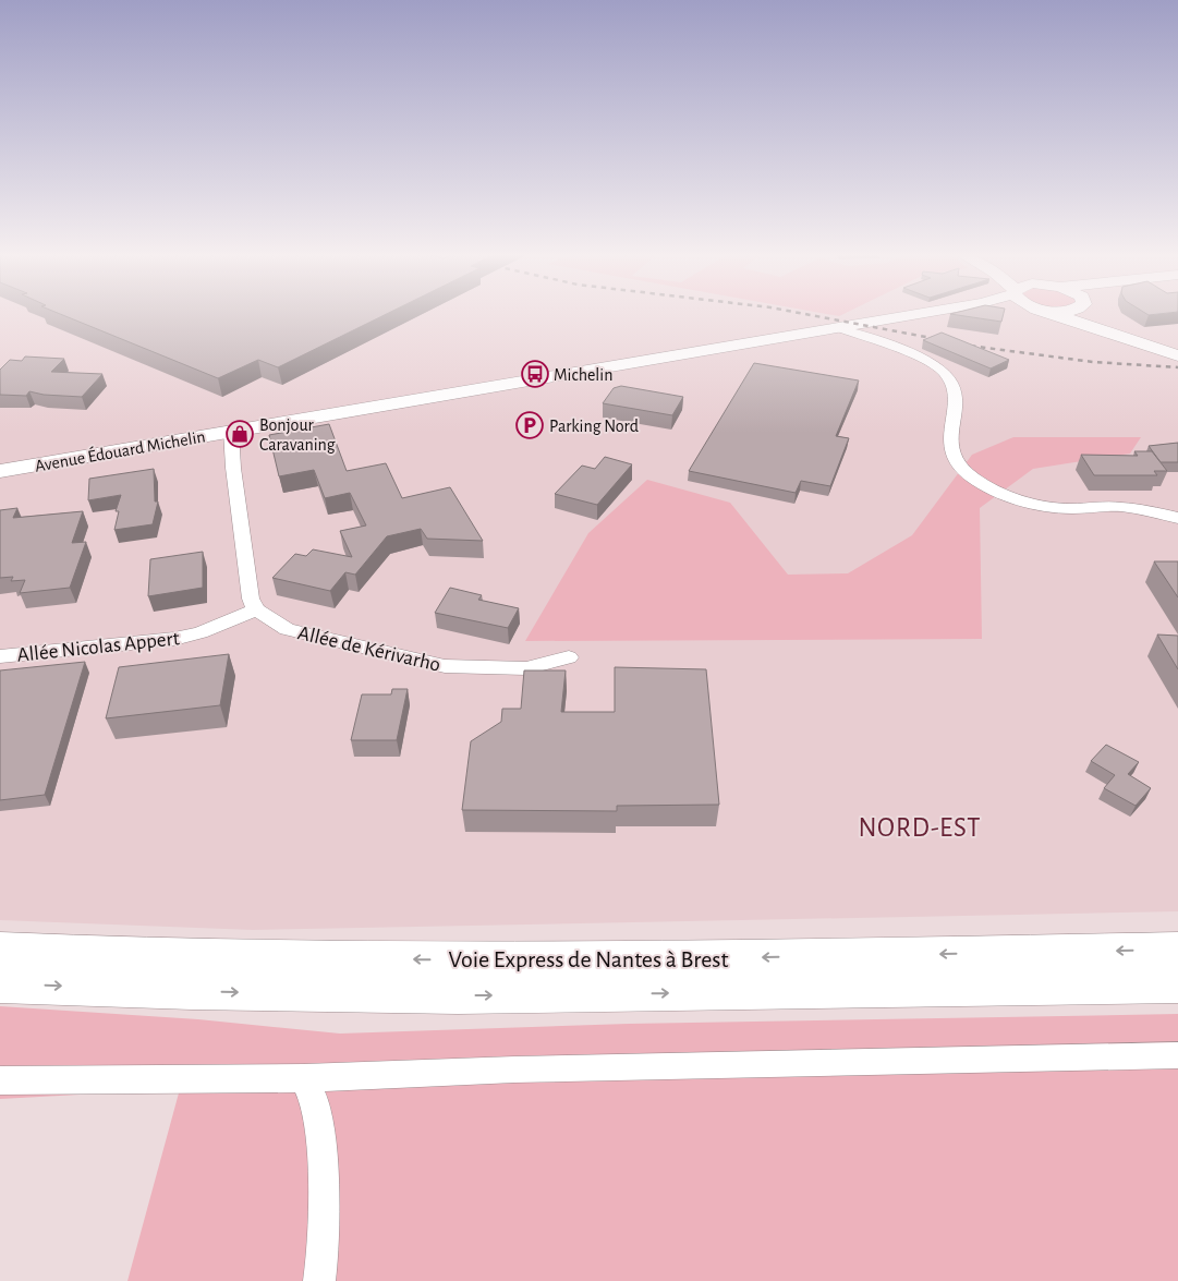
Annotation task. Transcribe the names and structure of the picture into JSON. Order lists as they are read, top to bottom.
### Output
{
  "streets": {
    "highway": ["Voie Express de Nantes à Brest"],
    "main road": ["Avenue Édouard Michelin"],
    "street": ["Allée Nicolas Appert", "Allée de Kérivarho"]
  },
  "crossings": [
    ["Allée Nicolas Appert", "Allée de Kérivarho"]
  ],
  "districts": ["NORD-EST"],
  "places": {
    "bus stop": ["Michelin"],
    "parking": ["Parking Nord"],
    "shop": ["Bonjour Caravaning"]
  }
}
